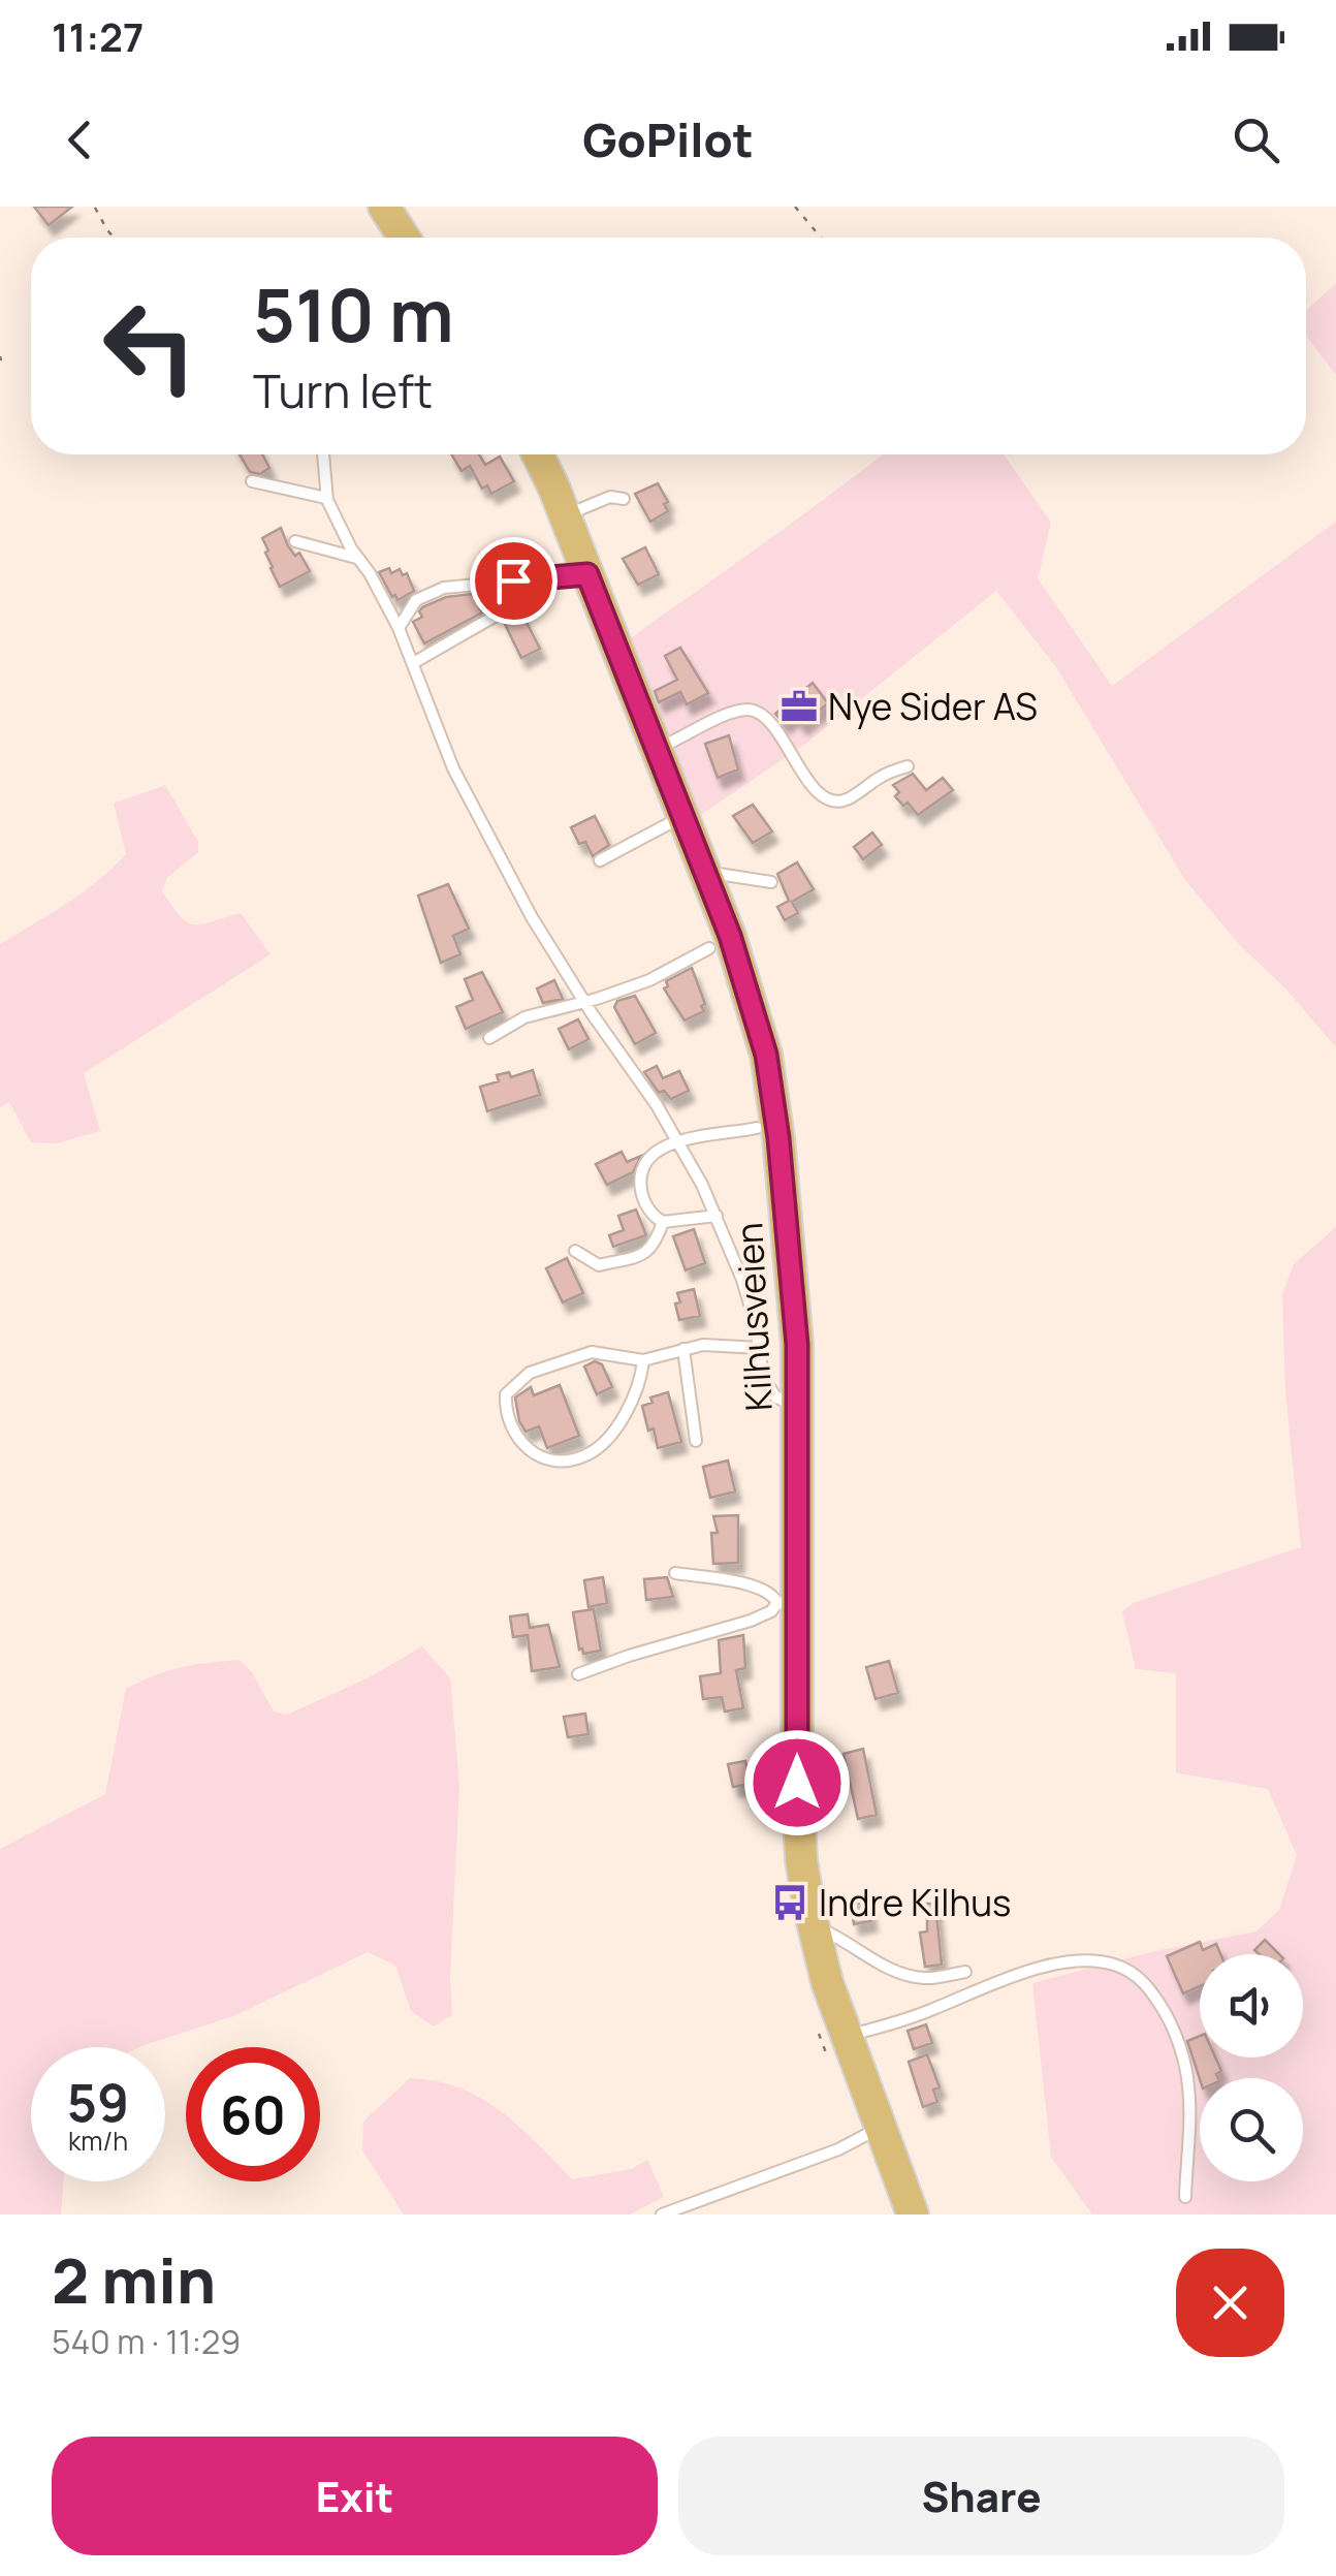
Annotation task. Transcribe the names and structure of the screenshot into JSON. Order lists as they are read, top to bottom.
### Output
{
  "streets": {
    "main road": ["Kilhusveien"]
  },
  "places": {
    "office": ["Nye Sider AS"],
    "bus stop": ["Indre Kilhus"]
  },
  "page": {
    "status": "11:27",
    "header": "GoPilot",
    "turn": ["510 m", "Turn left"],
    "speed": "59 km/h",
    "limit": "60",
    "heading": ["2 min", "540 m · 11:29"],
    "buttons": ["Exit", "Share"]
  }
}
